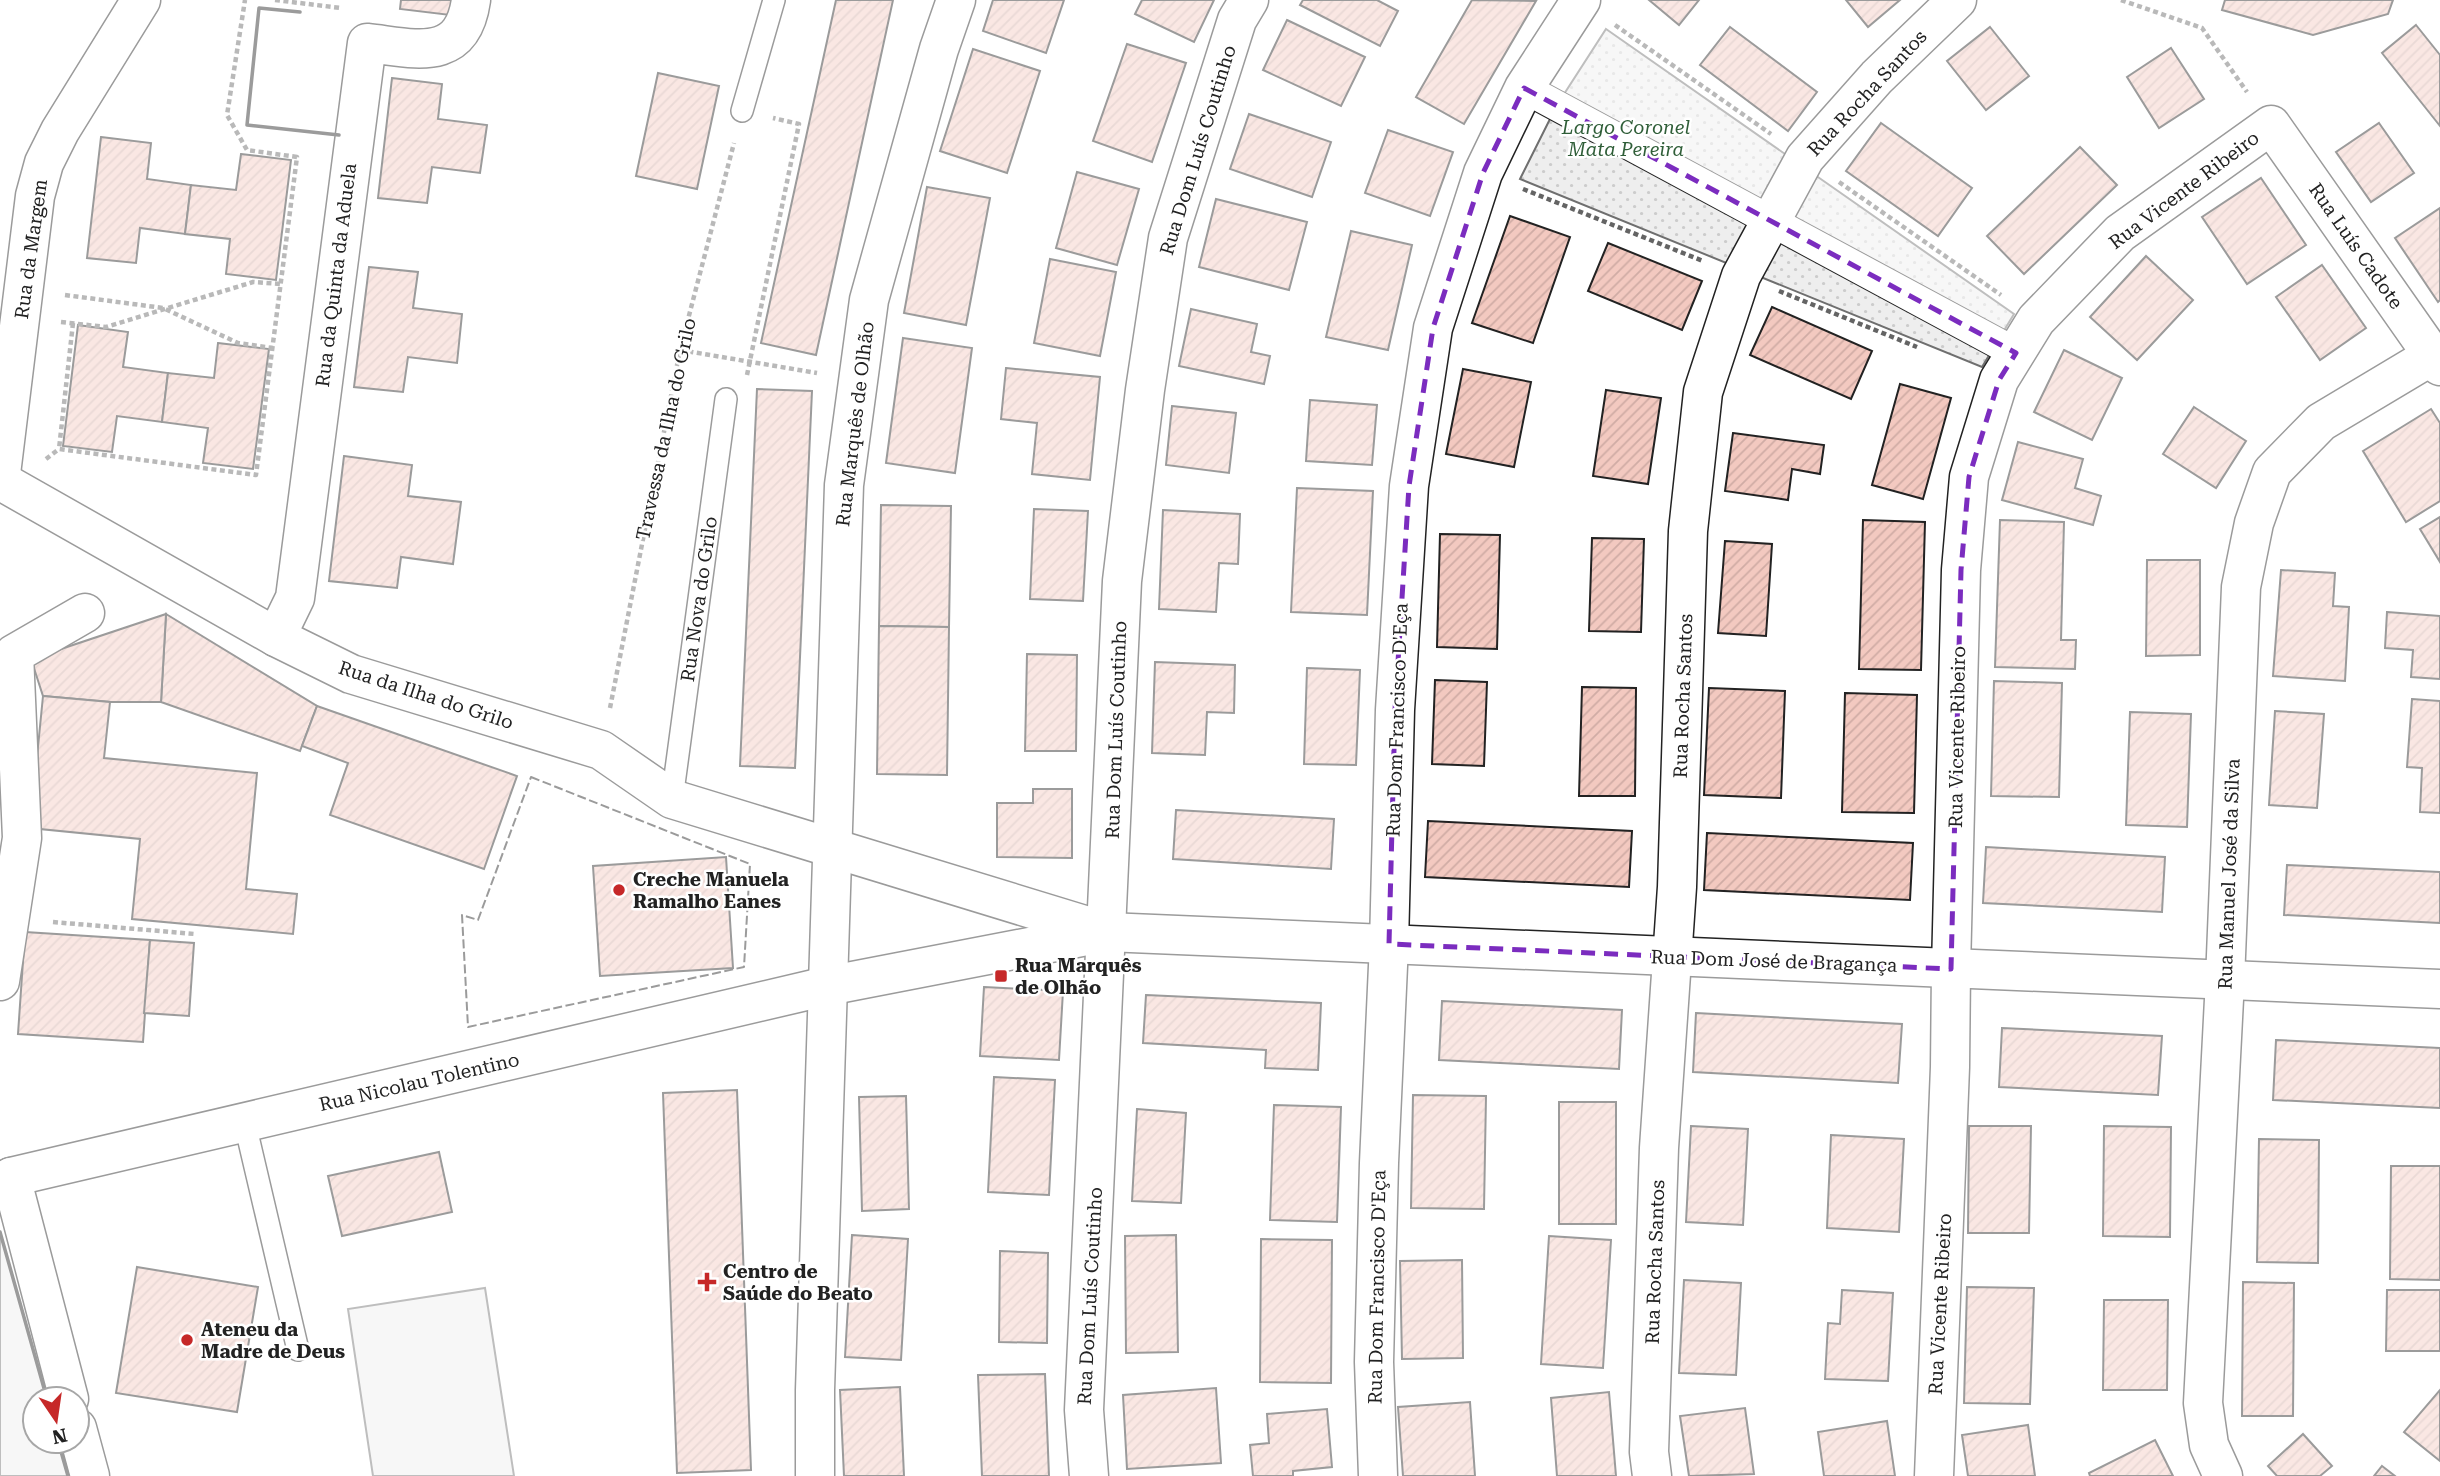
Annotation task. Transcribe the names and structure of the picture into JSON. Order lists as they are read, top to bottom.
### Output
{
  "streets": {
    "street": [
      "Rua Rocha Santos",
      "Rua Dom Luís Coutinho",
      "Rua Vicente Ribeiro",
      "Rua Luís Cadote",
      "Rua da Margem",
      "Rua da Quinta da Aduela",
      "Rua Marquês de Olhão",
      "Rua da Ilha do Grilo",
      "Rua Dom Francisco D'Eça",
      "Rua Manuel José da Silva",
      "Rua Dom José de Bragança",
      "Rua Nicolau Tolentino"
    ],
    "lane": ["Rua Nova do Grilo"],
    "path": ["Travessa da Ilha do Grilo"]
  },
  "crossings": [
    ["Rua Rocha Santos", "Rua Dom José de Bragança"],
    ["Rua Dom Luís Coutinho", "Rua da Ilha do Grilo"],
    ["Rua Dom Luís Coutinho", "Rua Dom José de Bragança"],
    ["Rua Vicente Ribeiro", "Rua Luís Cadote"],
    ["Rua Vicente Ribeiro", "Rua Dom José de Bragança"],
    ["Rua Luís Cadote", "Rua Manuel José da Silva"],
    ["Rua da Margem", "Rua da Ilha do Grilo"],
    ["Rua da Quinta da Aduela", "Rua da Ilha do Grilo"],
    ["Rua Marquês de Olhão", "Rua da Ilha do Grilo"],
    ["Rua Marquês de Olhão", "Rua Nicolau Tolentino"],
    ["Travessa da Ilha do Grilo", "Rua da Ilha do Grilo"],
    ["Rua Nova do Grilo", "Rua da Ilha do Grilo"],
    ["Rua da Ilha do Grilo", "Rua Dom José de Bragança"],
    ["Rua Dom Francisco D'Eça", "Rua Dom José de Bragança"],
    ["Rua Manuel José da Silva", "Rua Dom José de Bragança"]
  ],
  "parks": ["Largo Coronel Mata Pereira"],
  "places": {
    "other": ["Creche Manuela Ramalho Eanes", "Ateneu da Madre de Deus"],
    "transit": ["Rua Marquês de Olhão"],
    "health": ["Centro de Saúde do Beato"]
  },
  "north": "bottom"
}
